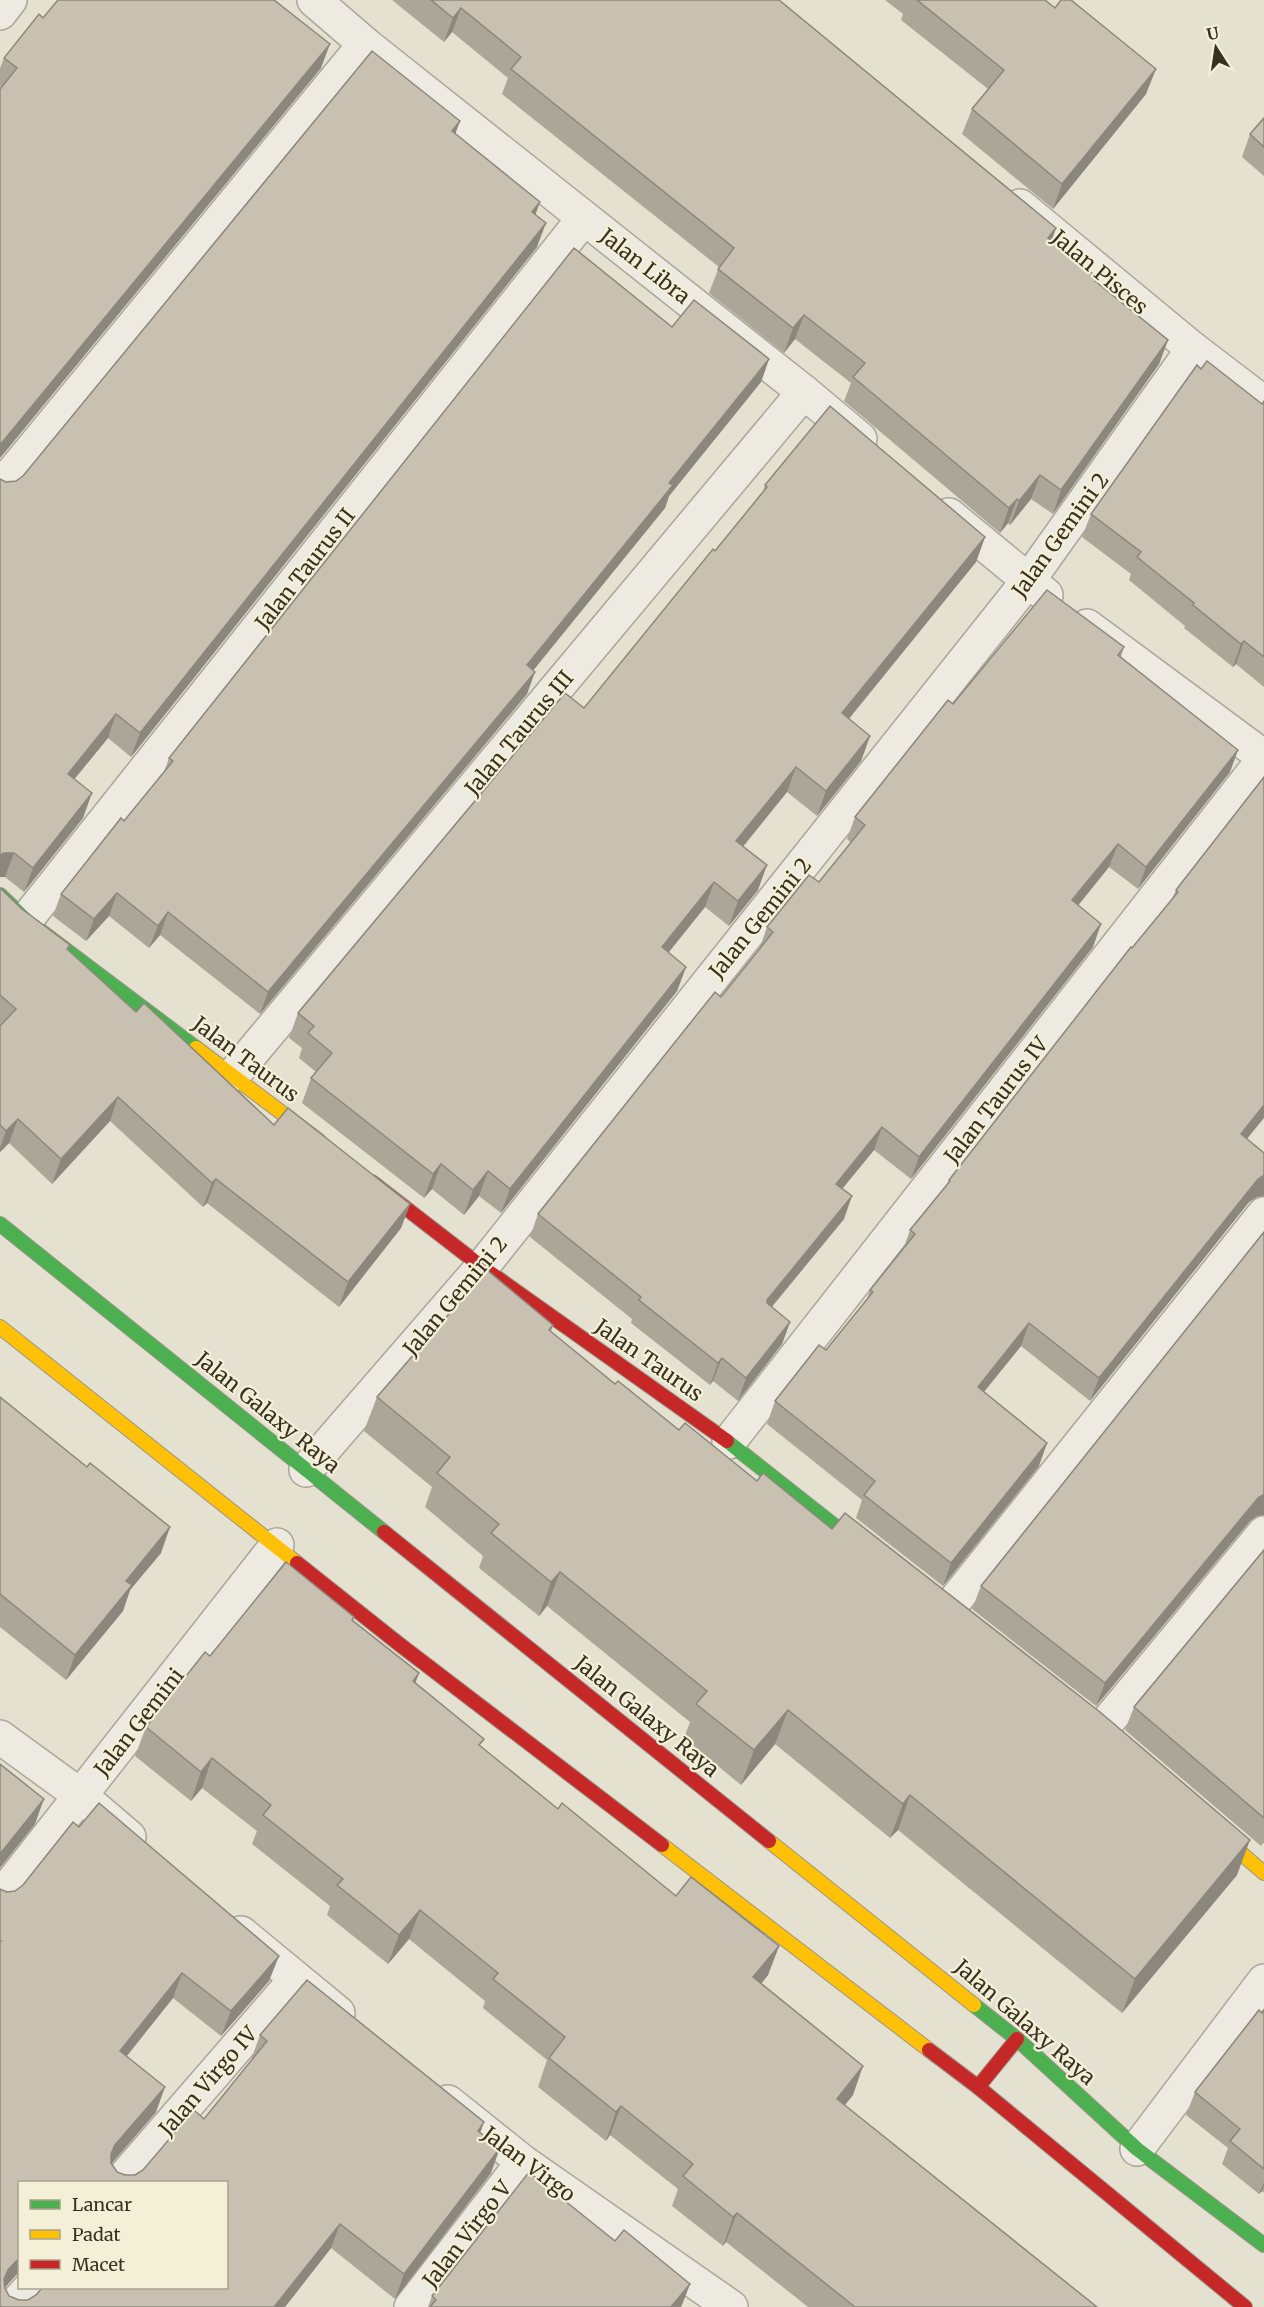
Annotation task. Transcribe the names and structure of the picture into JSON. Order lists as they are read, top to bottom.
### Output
{
  "streets": {
    "street": [
      "Jalan Libra",
      "Jalan Pisces",
      "Jalan Gemini 2",
      "Jalan Taurus II",
      "Jalan Taurus III",
      "Jalan Taurus",
      "Jalan Taurus IV",
      "Jalan Galaxy Raya",
      "Jalan Gemini",
      "Jalan Virgo IV",
      "Jalan Virgo",
      "Jalan Virgo V"
    ]
  },
  "crossings": [
    ["Jalan Libra", "Jalan Taurus II"],
    ["Jalan Libra", "Jalan Taurus III"],
    ["Jalan Pisces", "Jalan Gemini 2"],
    ["Jalan Gemini 2", "Jalan Taurus"],
    ["Jalan Gemini 2", "Jalan Galaxy Raya"],
    ["Jalan Taurus II", "Jalan Taurus"],
    ["Jalan Taurus III", "Jalan Taurus"],
    ["Jalan Taurus", "Jalan Taurus IV"],
    ["Jalan Virgo", "Jalan Virgo V"]
  ],
  "legend": ["Lancar", "Padat", "Macet"],
  "north": "top"
}
